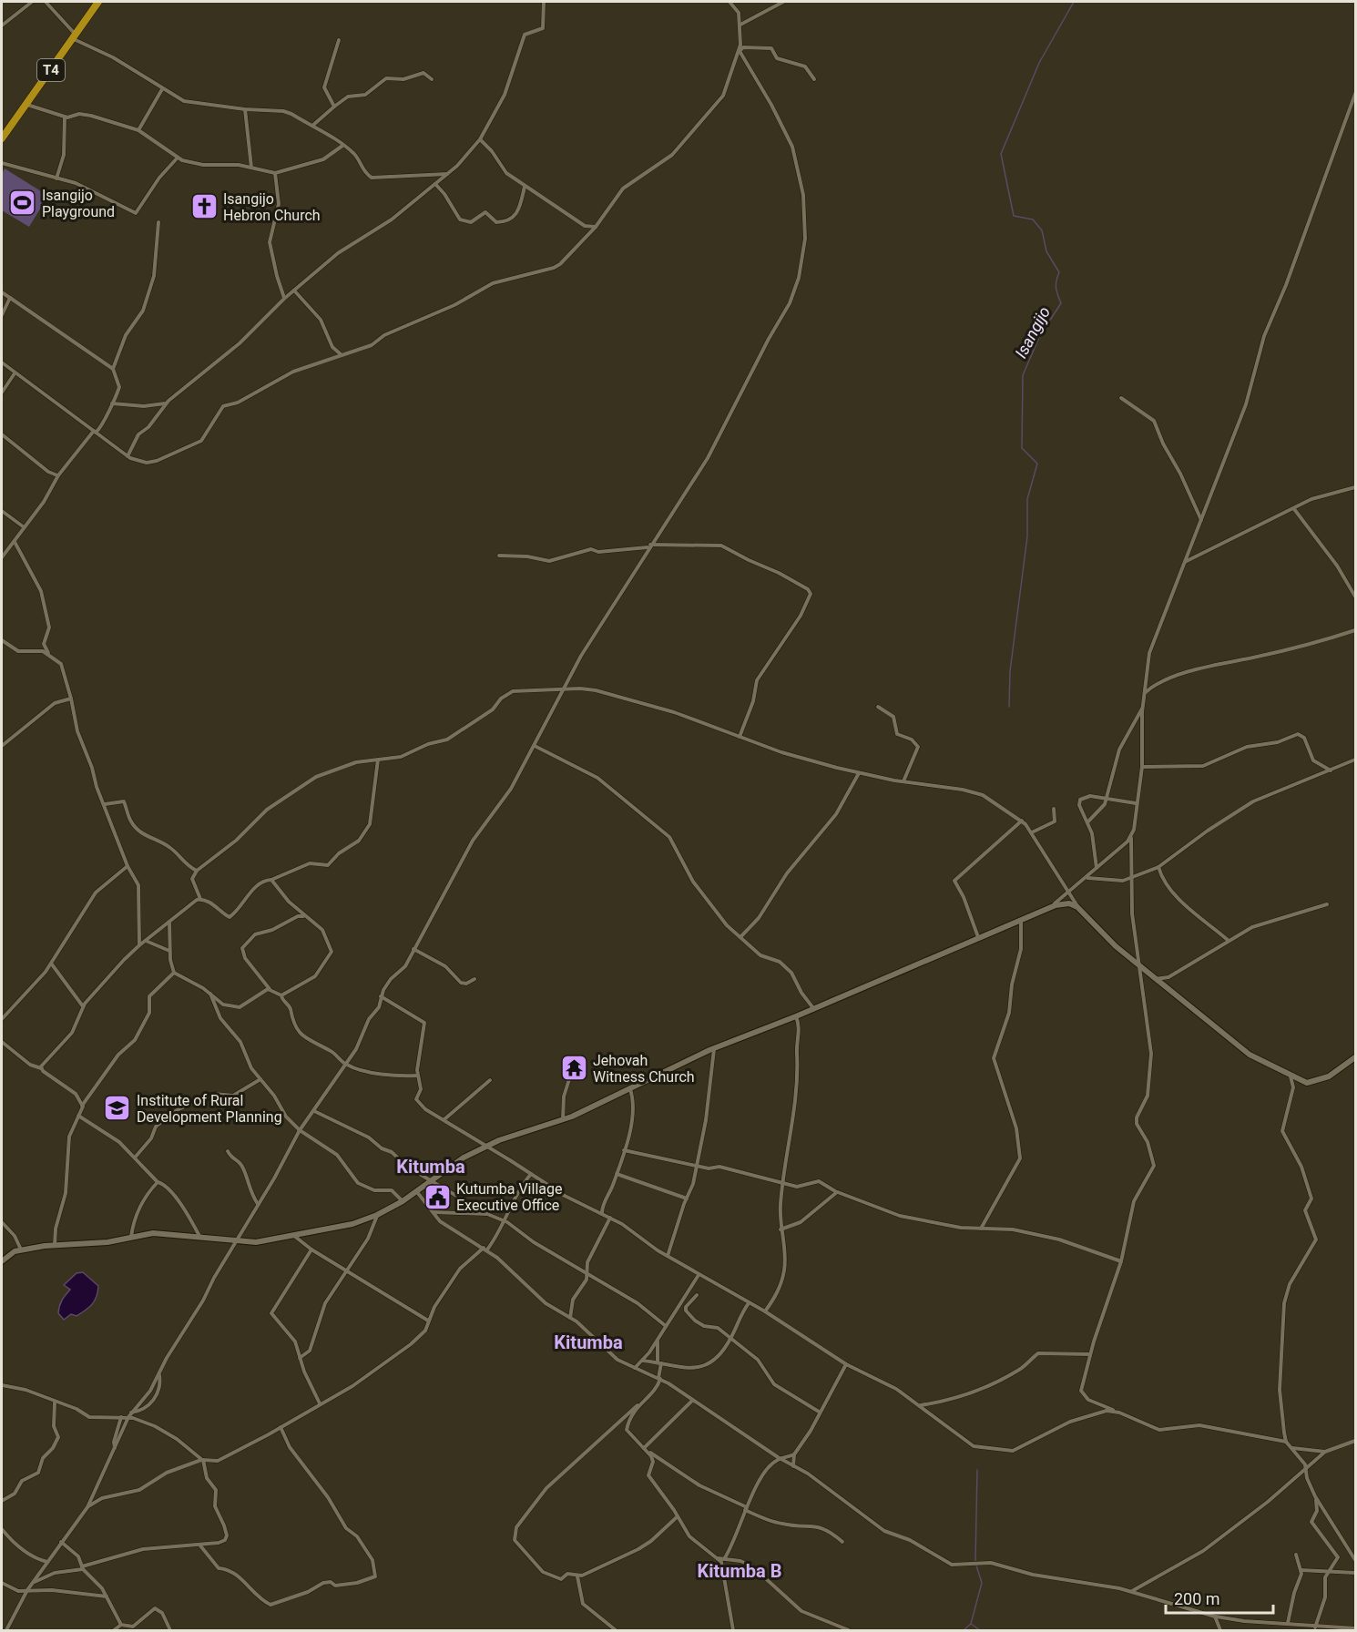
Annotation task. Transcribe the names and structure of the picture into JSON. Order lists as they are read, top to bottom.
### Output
{
  "streets": {
    "highway": ["T4"]
  },
  "districts": ["Kitumba", "Kitumba", "Kitumba B"],
  "water": ["Isangijo"],
  "places": {
    "sports": ["Isangijo Playground"],
    "church": ["Isangijo Hebron Church"],
    "temple": ["Jehovah Witness Church"],
    "school or university": ["Institute of Rural Development Planning"],
    "public building": ["Kutumba Village Executive Office"]
  },
  "scale_bar": "200 m"
}
